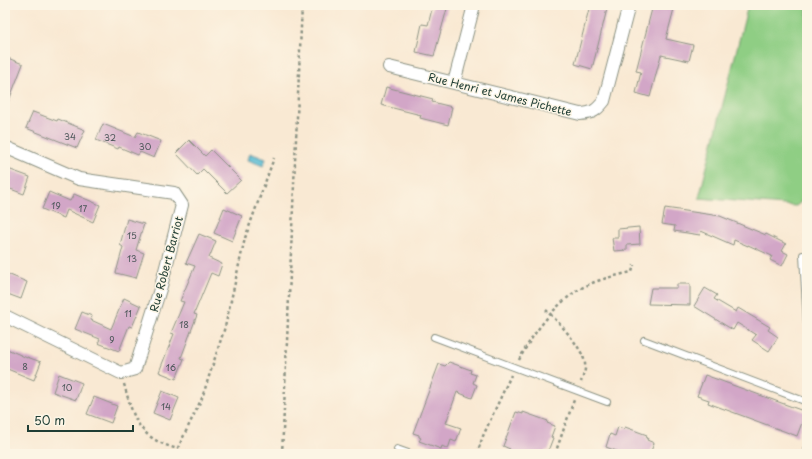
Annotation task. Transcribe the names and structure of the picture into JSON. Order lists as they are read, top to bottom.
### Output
{
  "streets": {
    "street": ["Rue Henri et James Pichette", "Rue Robert Barriot"]
  },
  "house_numbers": [
    "34",
    "32",
    "30",
    "19",
    "17",
    "15",
    "13",
    "11",
    "18",
    "9",
    "8",
    "16",
    "10",
    "14"
  ],
  "scale_bar": "50 m"
}
